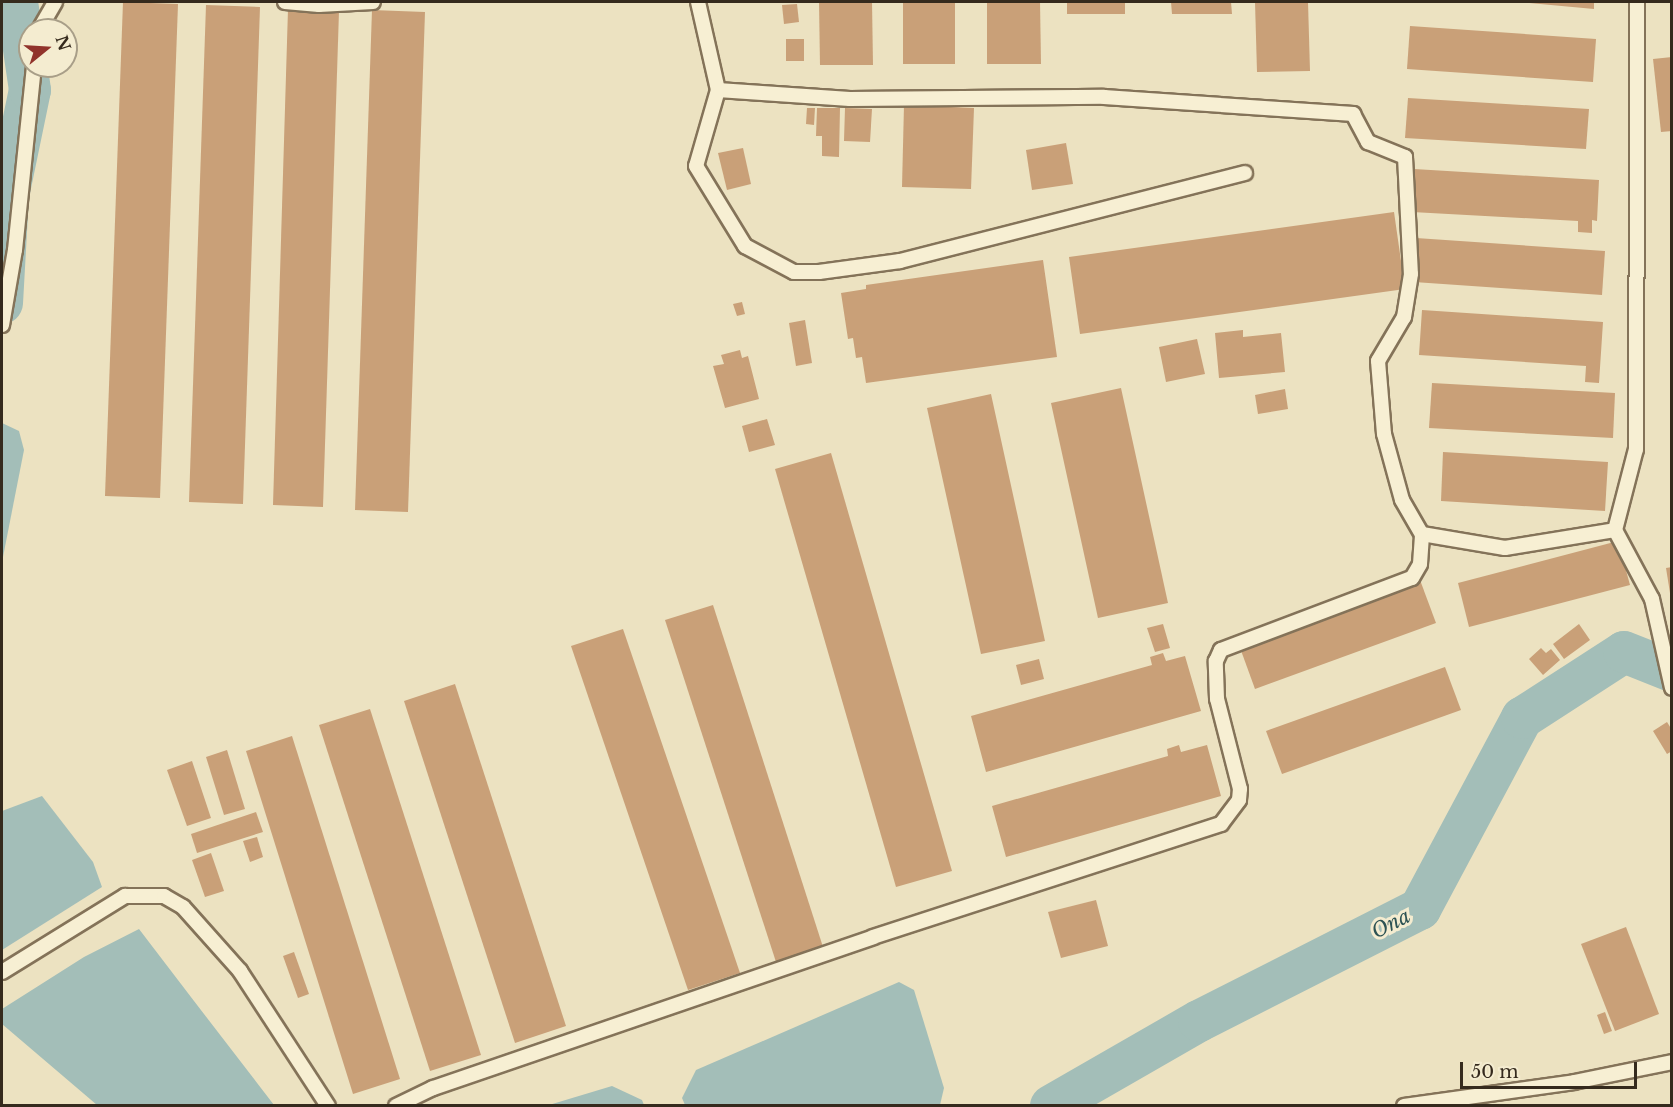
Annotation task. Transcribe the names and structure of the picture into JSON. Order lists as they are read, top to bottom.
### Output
{
  "water": ["Ona"],
  "scale_bar": "50 m",
  "north": "right"
}
